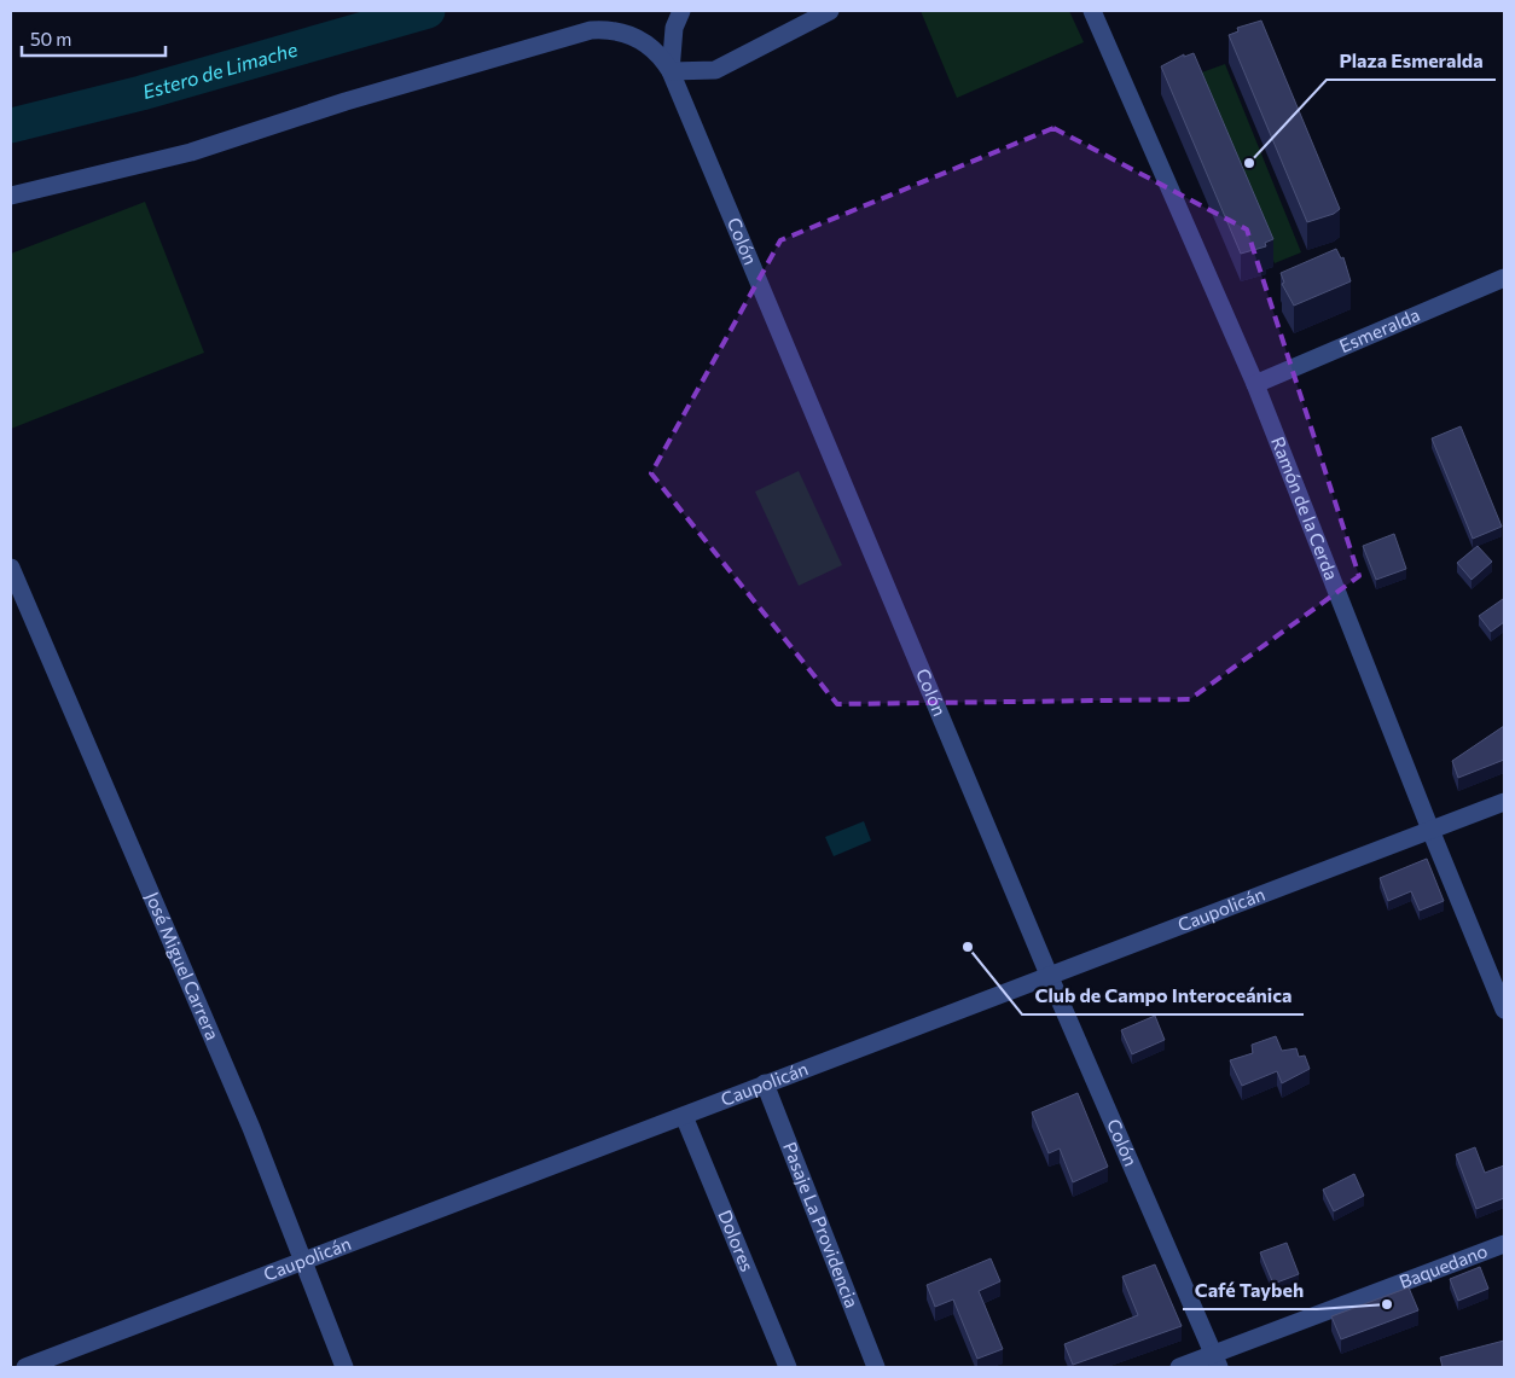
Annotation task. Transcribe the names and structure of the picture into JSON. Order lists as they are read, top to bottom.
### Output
{
  "streets": {
    "street": [
      "Colón",
      "Esmeralda",
      "Ramón de la Cerda",
      "Caupolicán",
      "José Miguel Carrera",
      "Pasaje La Providencia",
      "Dolores",
      "Baquedano"
    ]
  },
  "crossings": [
    ["Colón", "Caupolicán"],
    ["Colón", "Baquedano"],
    ["Esmeralda", "Ramón de la Cerda"],
    ["Ramón de la Cerda", "Caupolicán"],
    ["Caupolicán", "José Miguel Carrera"],
    ["Caupolicán", "Pasaje La Providencia"],
    ["Caupolicán", "Dolores"]
  ],
  "water": ["Estero de Limache"],
  "places": ["Plaza Esmeralda", "Club de Campo Interoceánica", "Café Taybeh"],
  "scale_bar": "50 m"
}
